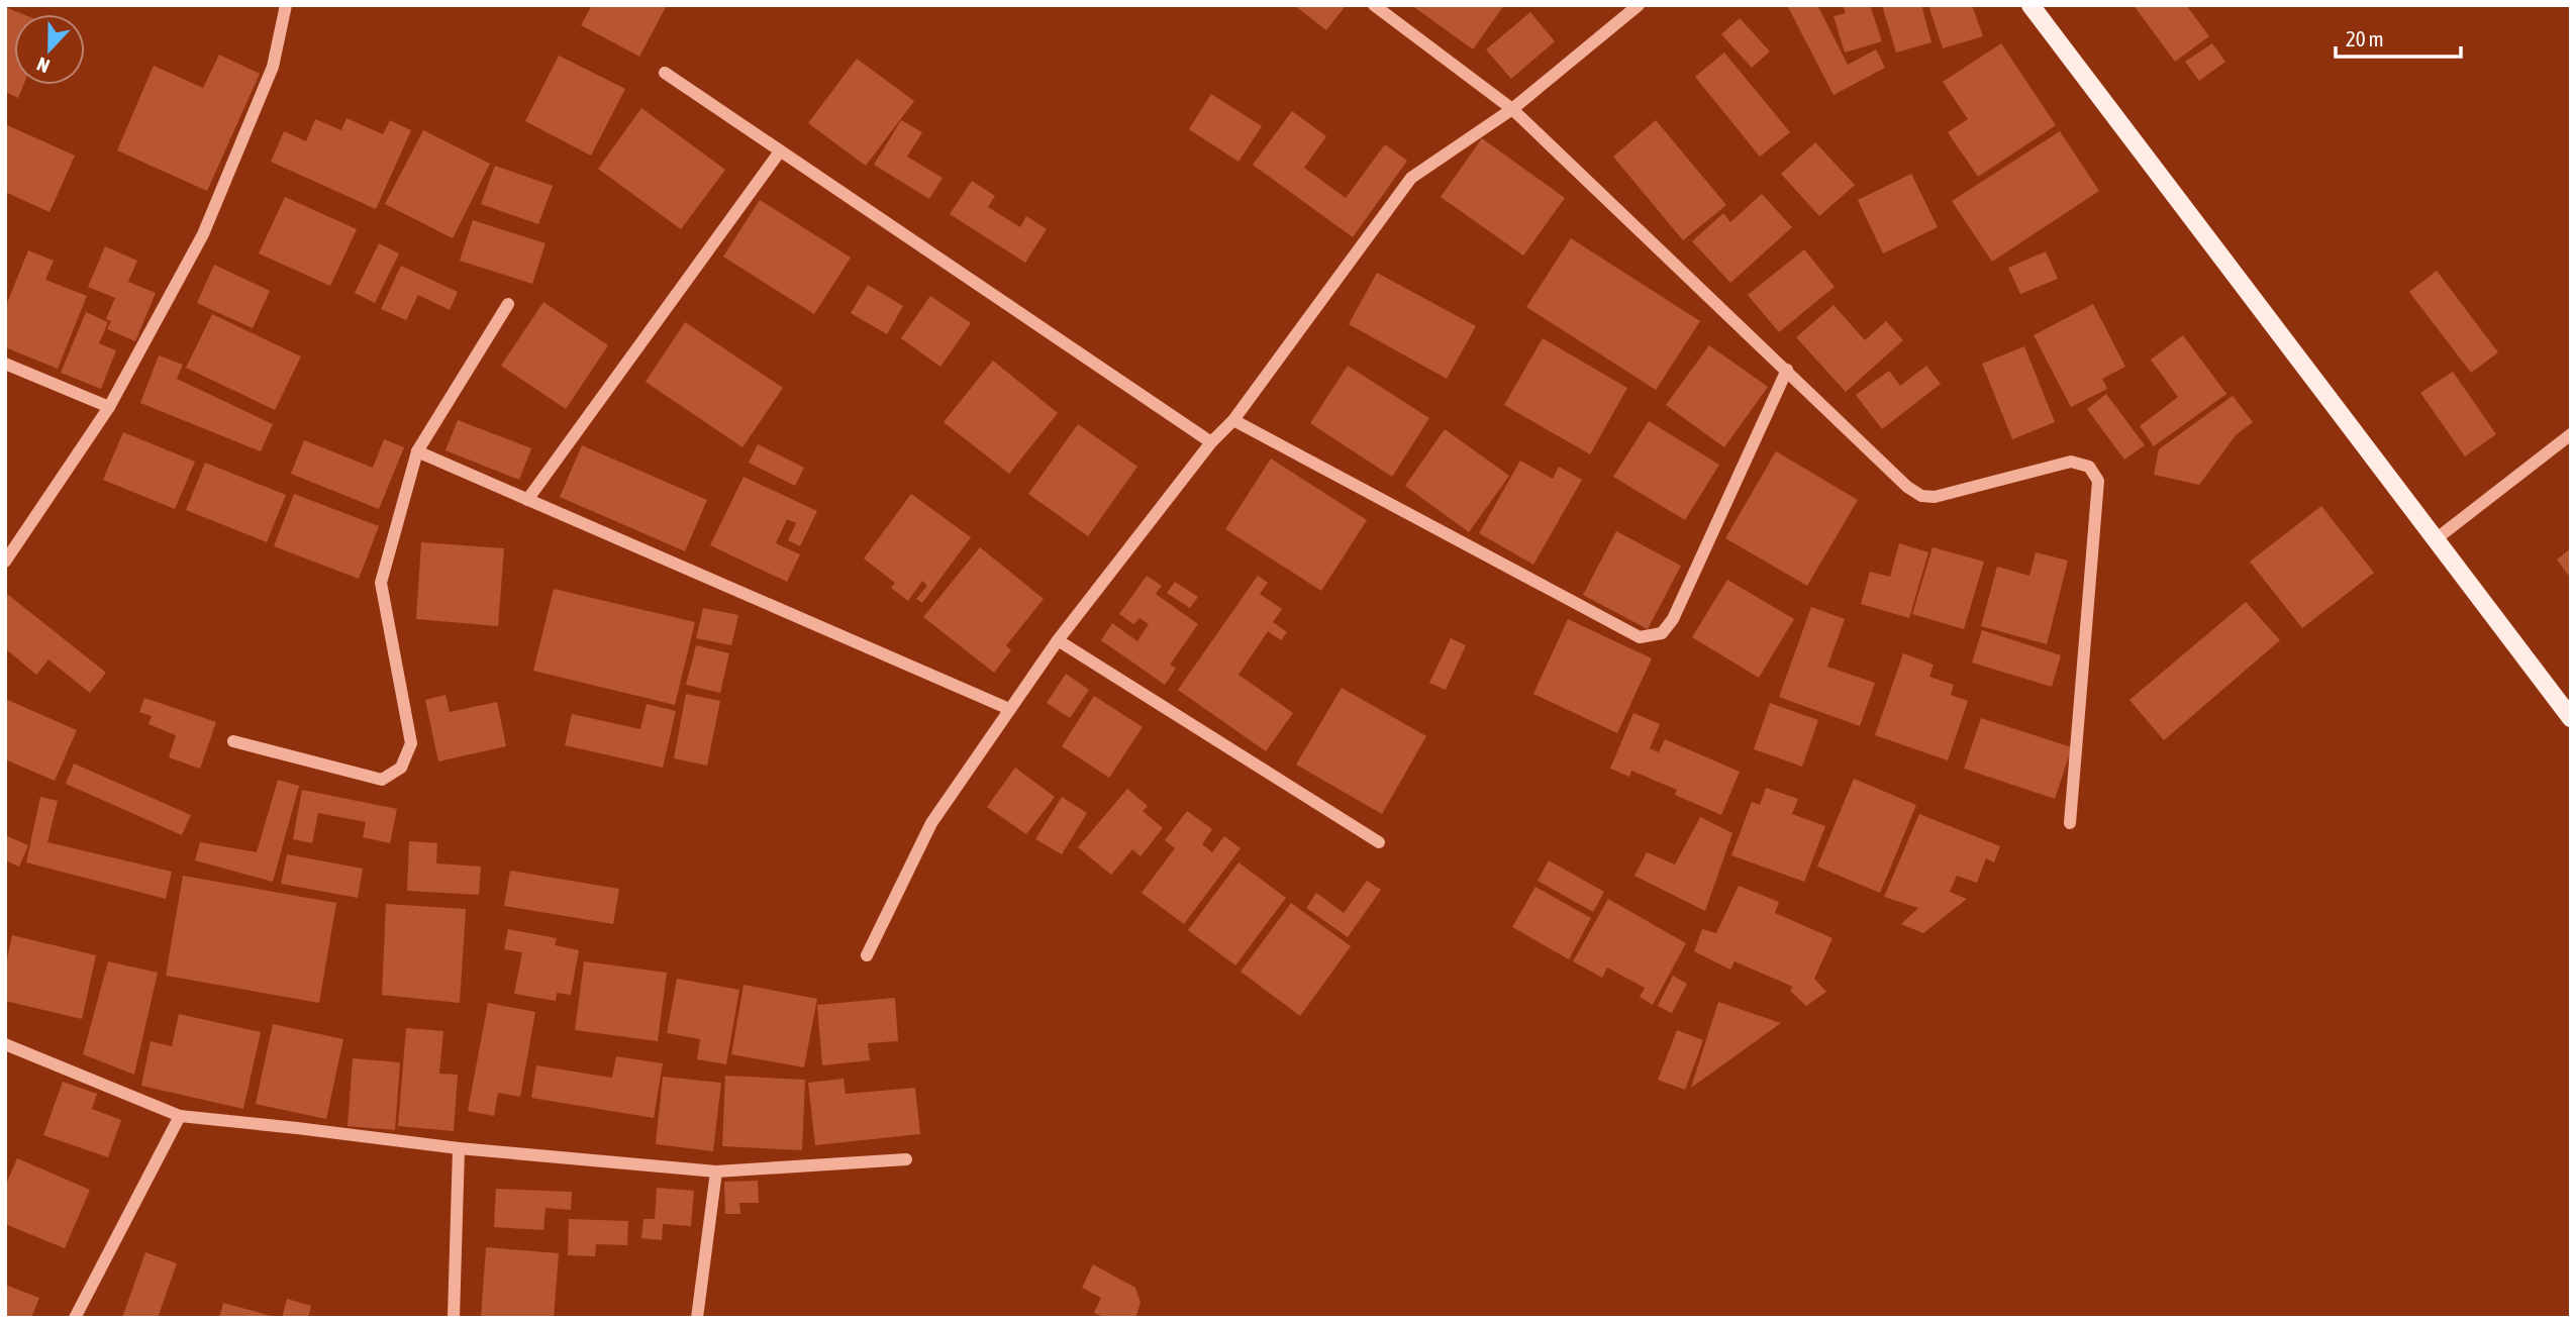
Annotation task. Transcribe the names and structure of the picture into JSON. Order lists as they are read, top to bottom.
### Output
{
  "scale_bar": "20 m",
  "north": "bottom"
}
